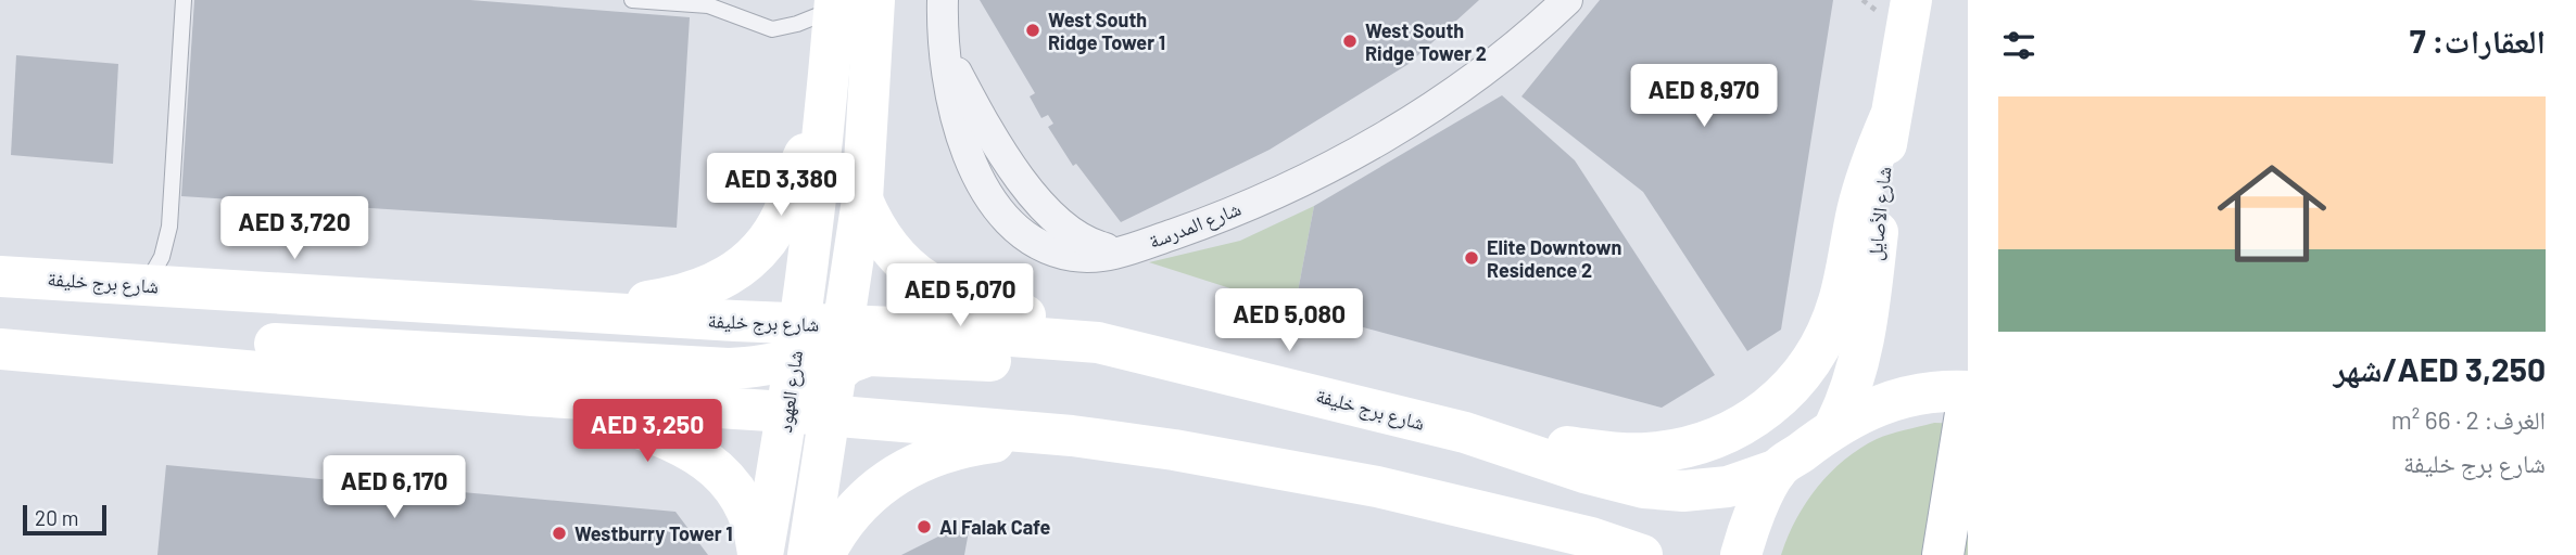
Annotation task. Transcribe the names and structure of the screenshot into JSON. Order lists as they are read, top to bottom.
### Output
{
  "streets": {
    "street": [
      "شارع الأصايل",
      "شارع المدرسة",
      "شارع برج خليفة",
      "شارع العهود"
    ]
  },
  "crossings": [
    ["شارع برج خليفة", "شارع العهود"]
  ],
  "places": [
    "West South Ridge Tower 1",
    "West South Ridge Tower 2",
    "Elite Downtown Residence 2",
    "Al Falak Cafe",
    "Westburry Tower 1"
  ],
  "scale_bar": "20 m",
  "page": {
    "heading": "العقارات: 7",
    "price": [
      "AED 8,970",
      "AED 3,380",
      "AED 3,720",
      "AED 5,070",
      "AED 5,080",
      "AED 3,250",
      "AED 6,170"
    ],
    "list": [
      {
        "name": "AED 3,250/شهر",
        "note": "الغرف: 2 · 66 m² · شارع برج خليفة"
      }
    ],
    "scale": "20 m"
  }
}
